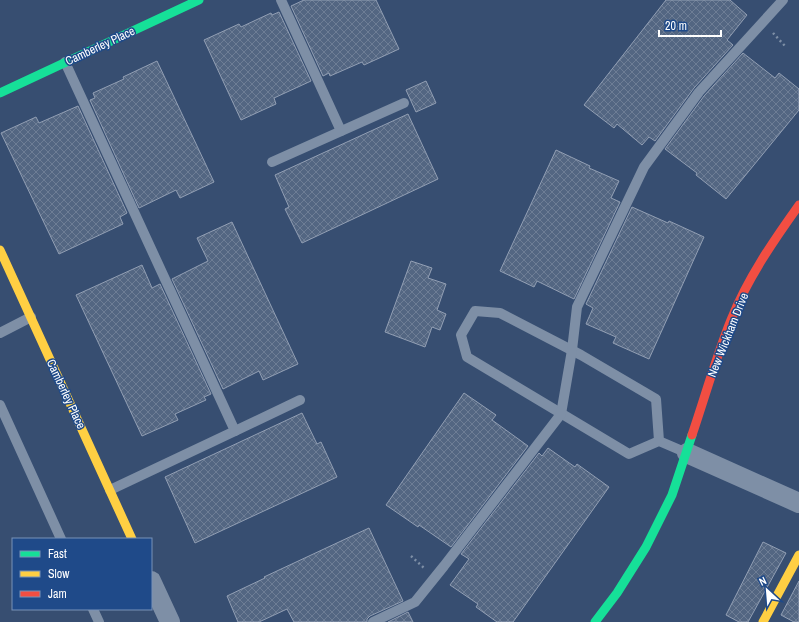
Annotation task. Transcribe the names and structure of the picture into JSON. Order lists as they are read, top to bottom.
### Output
{
  "streets": {
    "street": ["Camberley Place", "New Wickham Drive"]
  },
  "legend": ["Fast", "Slow", "Jam"],
  "scale_bar": "20 m",
  "north": "top left"
}
